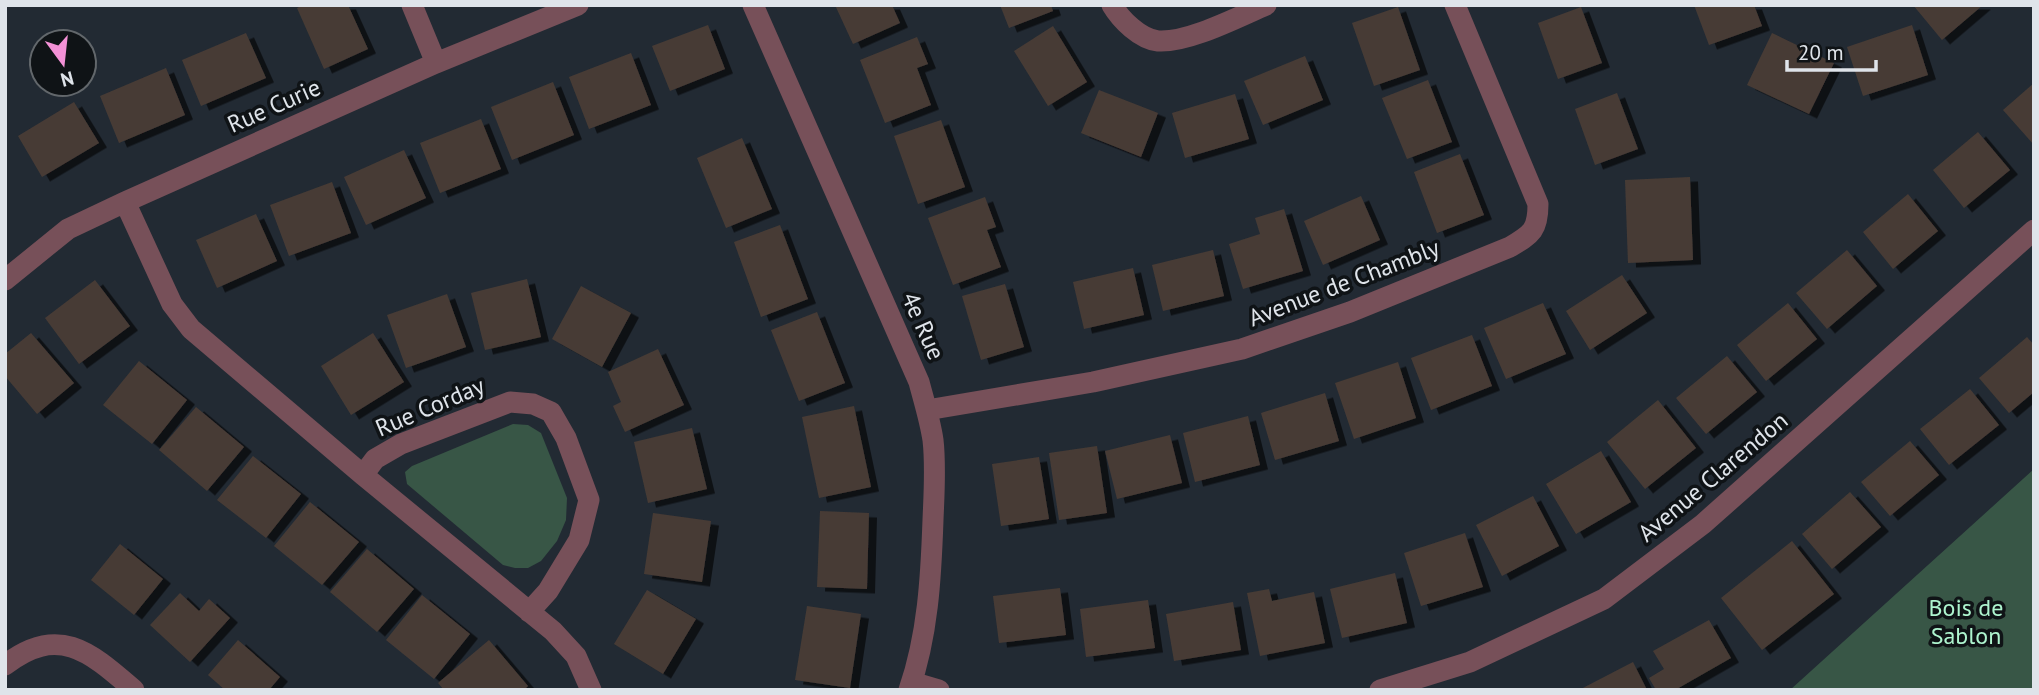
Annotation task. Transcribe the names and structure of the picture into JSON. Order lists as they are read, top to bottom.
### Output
{
  "streets": {
    "street": [
      "Rue Curie",
      "Avenue de Chambly",
      "4e Rue",
      "Rue Corday",
      "Avenue Clarendon"
    ]
  },
  "crossings": [
    ["Avenue de Chambly", "4e Rue"]
  ],
  "parks": ["Bois de Sablon"],
  "scale_bar": "20 m",
  "north": "bottom"
}
